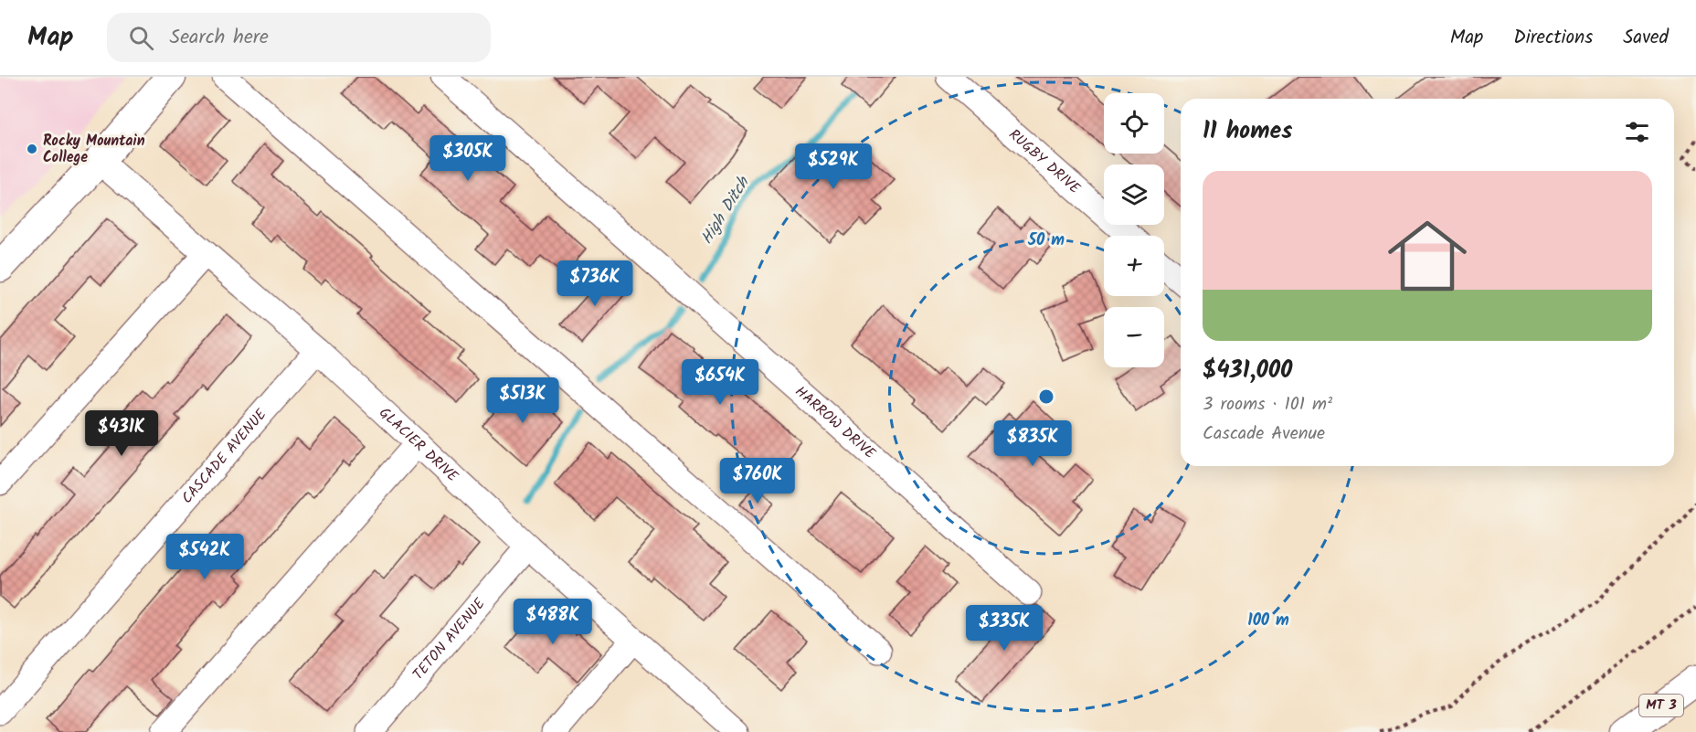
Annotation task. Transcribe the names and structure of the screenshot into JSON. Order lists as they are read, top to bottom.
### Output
{
  "streets": {
    "main road": ["MT 3"],
    "street": [
      "RUGBY DRIVE",
      "HARROW DRIVE",
      "GLACIER DRIVE",
      "CASCADE AVENUE",
      "TETON AVENUE"
    ]
  },
  "crossings": [
    ["GLACIER DRIVE", "CASCADE AVENUE"],
    ["GLACIER DRIVE", "TETON AVENUE"]
  ],
  "water": ["High Ditch"],
  "places": ["Rocky Mountain College"],
  "page": {
    "header": "Map",
    "search": "Search here",
    "nav": ["Map", "Directions", "Saved"],
    "map_buttons": ["+", "−"],
    "heading": "11 homes",
    "price": [
      "$305K",
      "$529K",
      "$736K",
      "$654K",
      "$513K",
      "$431K",
      "$835K",
      "$760K",
      "$542K",
      "$488K",
      "$335K"
    ],
    "list": [
      {
        "name": "$431,000",
        "note": "3 rooms · 101 m² · Cascade Avenue"
      }
    ]
  },
  "rings": ["50 m", "100 m"]
}
